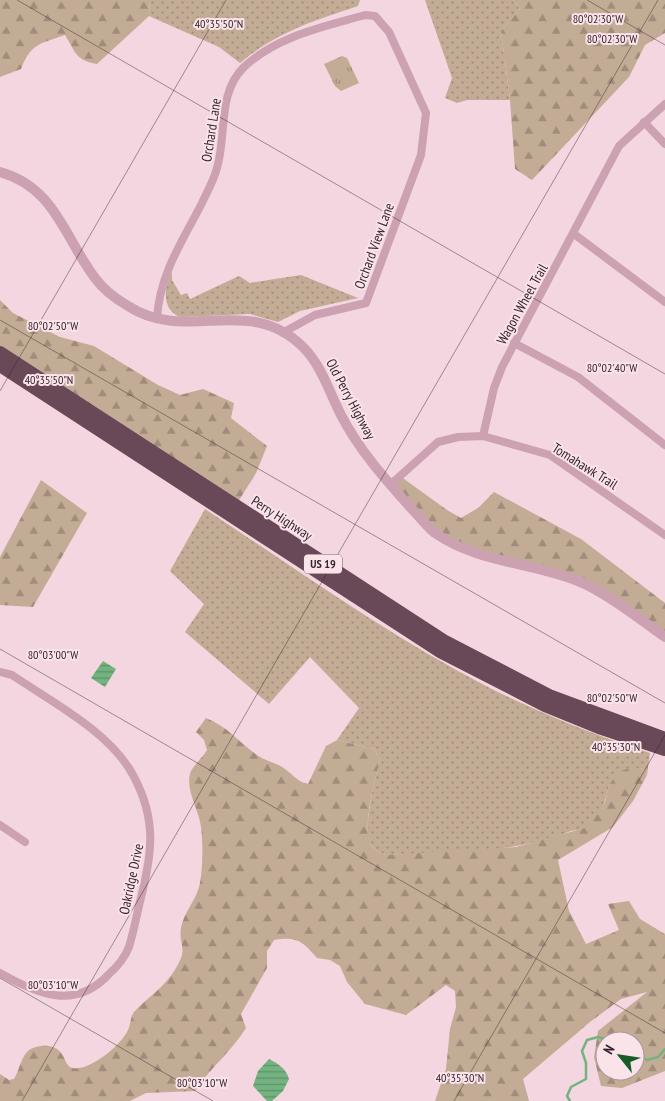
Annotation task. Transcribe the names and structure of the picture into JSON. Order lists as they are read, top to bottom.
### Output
{
  "streets": {
    "highway": ["Perry Highway", "US 19"],
    "street": [
      "Orchard Lane",
      "Orchard View Lane",
      "Wagon Wheel Trail",
      "Old Perry Highway",
      "Tomahawk Trail",
      "Oakridge Drive"
    ]
  },
  "crossings": [
    ["Orchard Lane", "Orchard View Lane"],
    ["Orchard Lane", "Old Perry Highway"],
    ["Orchard View Lane", "Old Perry Highway"],
    ["Wagon Wheel Trail", "Tomahawk Trail"]
  ],
  "north": "top left",
  "coordinates": [
    "80°02'30\"W",
    "40°35'50\"N",
    "80°02'50\"W",
    "80°02'40\"W",
    "80°03'00\"W",
    "40°35'30\"N",
    "80°03'10\"W"
  ]
}
